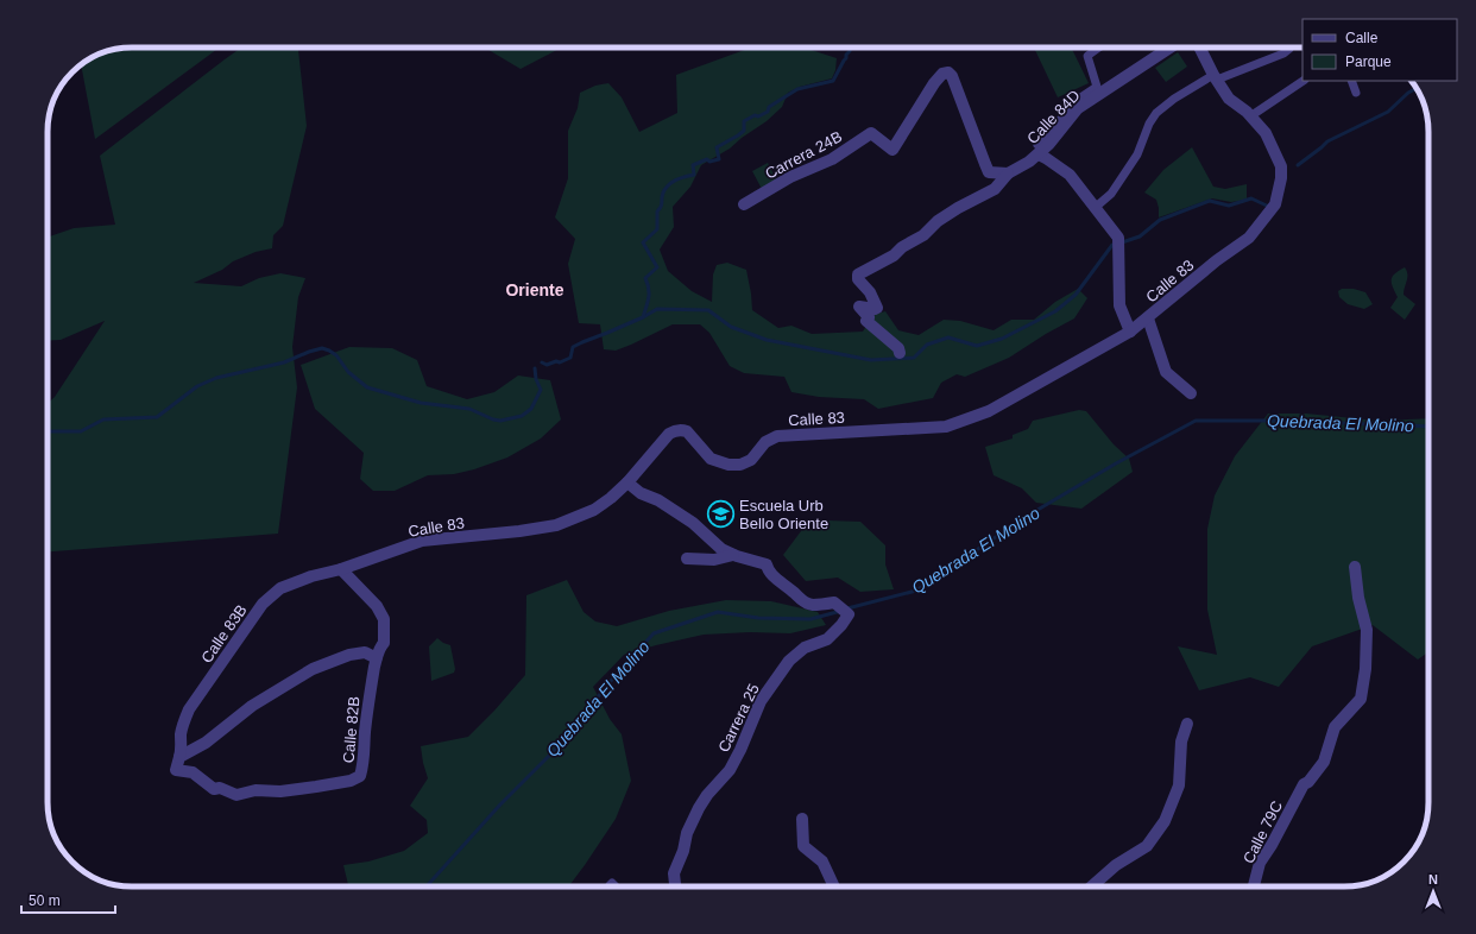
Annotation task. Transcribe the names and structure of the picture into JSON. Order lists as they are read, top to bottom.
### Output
{
  "streets": {
    "street": [
      "Calle 84D",
      "Carrera 24B",
      "Calle 83",
      "Calle 83B",
      "Carrera 25",
      "Calle 82B",
      "Calle 79C"
    ]
  },
  "crossings": [
    ["Calle 84D", "Carrera 24B"],
    ["Calle 83", "Calle 83B"],
    ["Calle 83", "Carrera 25"],
    ["Calle 83", "Calle 82B"],
    ["Calle 83B", "Calle 82B"]
  ],
  "districts": ["Oriente"],
  "water": ["Quebrada El Molino"],
  "places": {
    "school or university": ["Escuela Urb Bello Oriente"]
  },
  "legend": ["Calle", "Parque"],
  "scale_bar": "50 m",
  "north": "top"
}
